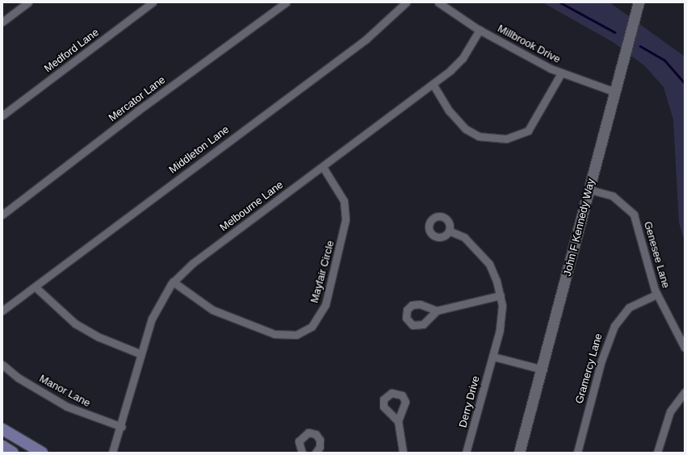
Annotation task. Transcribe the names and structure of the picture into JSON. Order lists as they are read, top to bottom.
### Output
{
  "streets": {
    "street": [
      "Millbrook Drive",
      "Medford Lane",
      "Mercator Lane",
      "Middleton Lane",
      "Melbourne Lane",
      "John F Kennedy Way",
      "Genesee Lane",
      "Mayfair Circle",
      "Gramercy Lane",
      "Manor Lane",
      "Derry Drive"
    ]
  },
  "crossings": [
    ["Millbrook Drive", "Melbourne Lane"],
    ["Millbrook Drive", "John F Kennedy Way"],
    ["Melbourne Lane", "Mayfair Circle"],
    ["Melbourne Lane", "Manor Lane"],
    ["John F Kennedy Way", "Genesee Lane"],
    ["Genesee Lane", "Gramercy Lane"]
  ]
}
